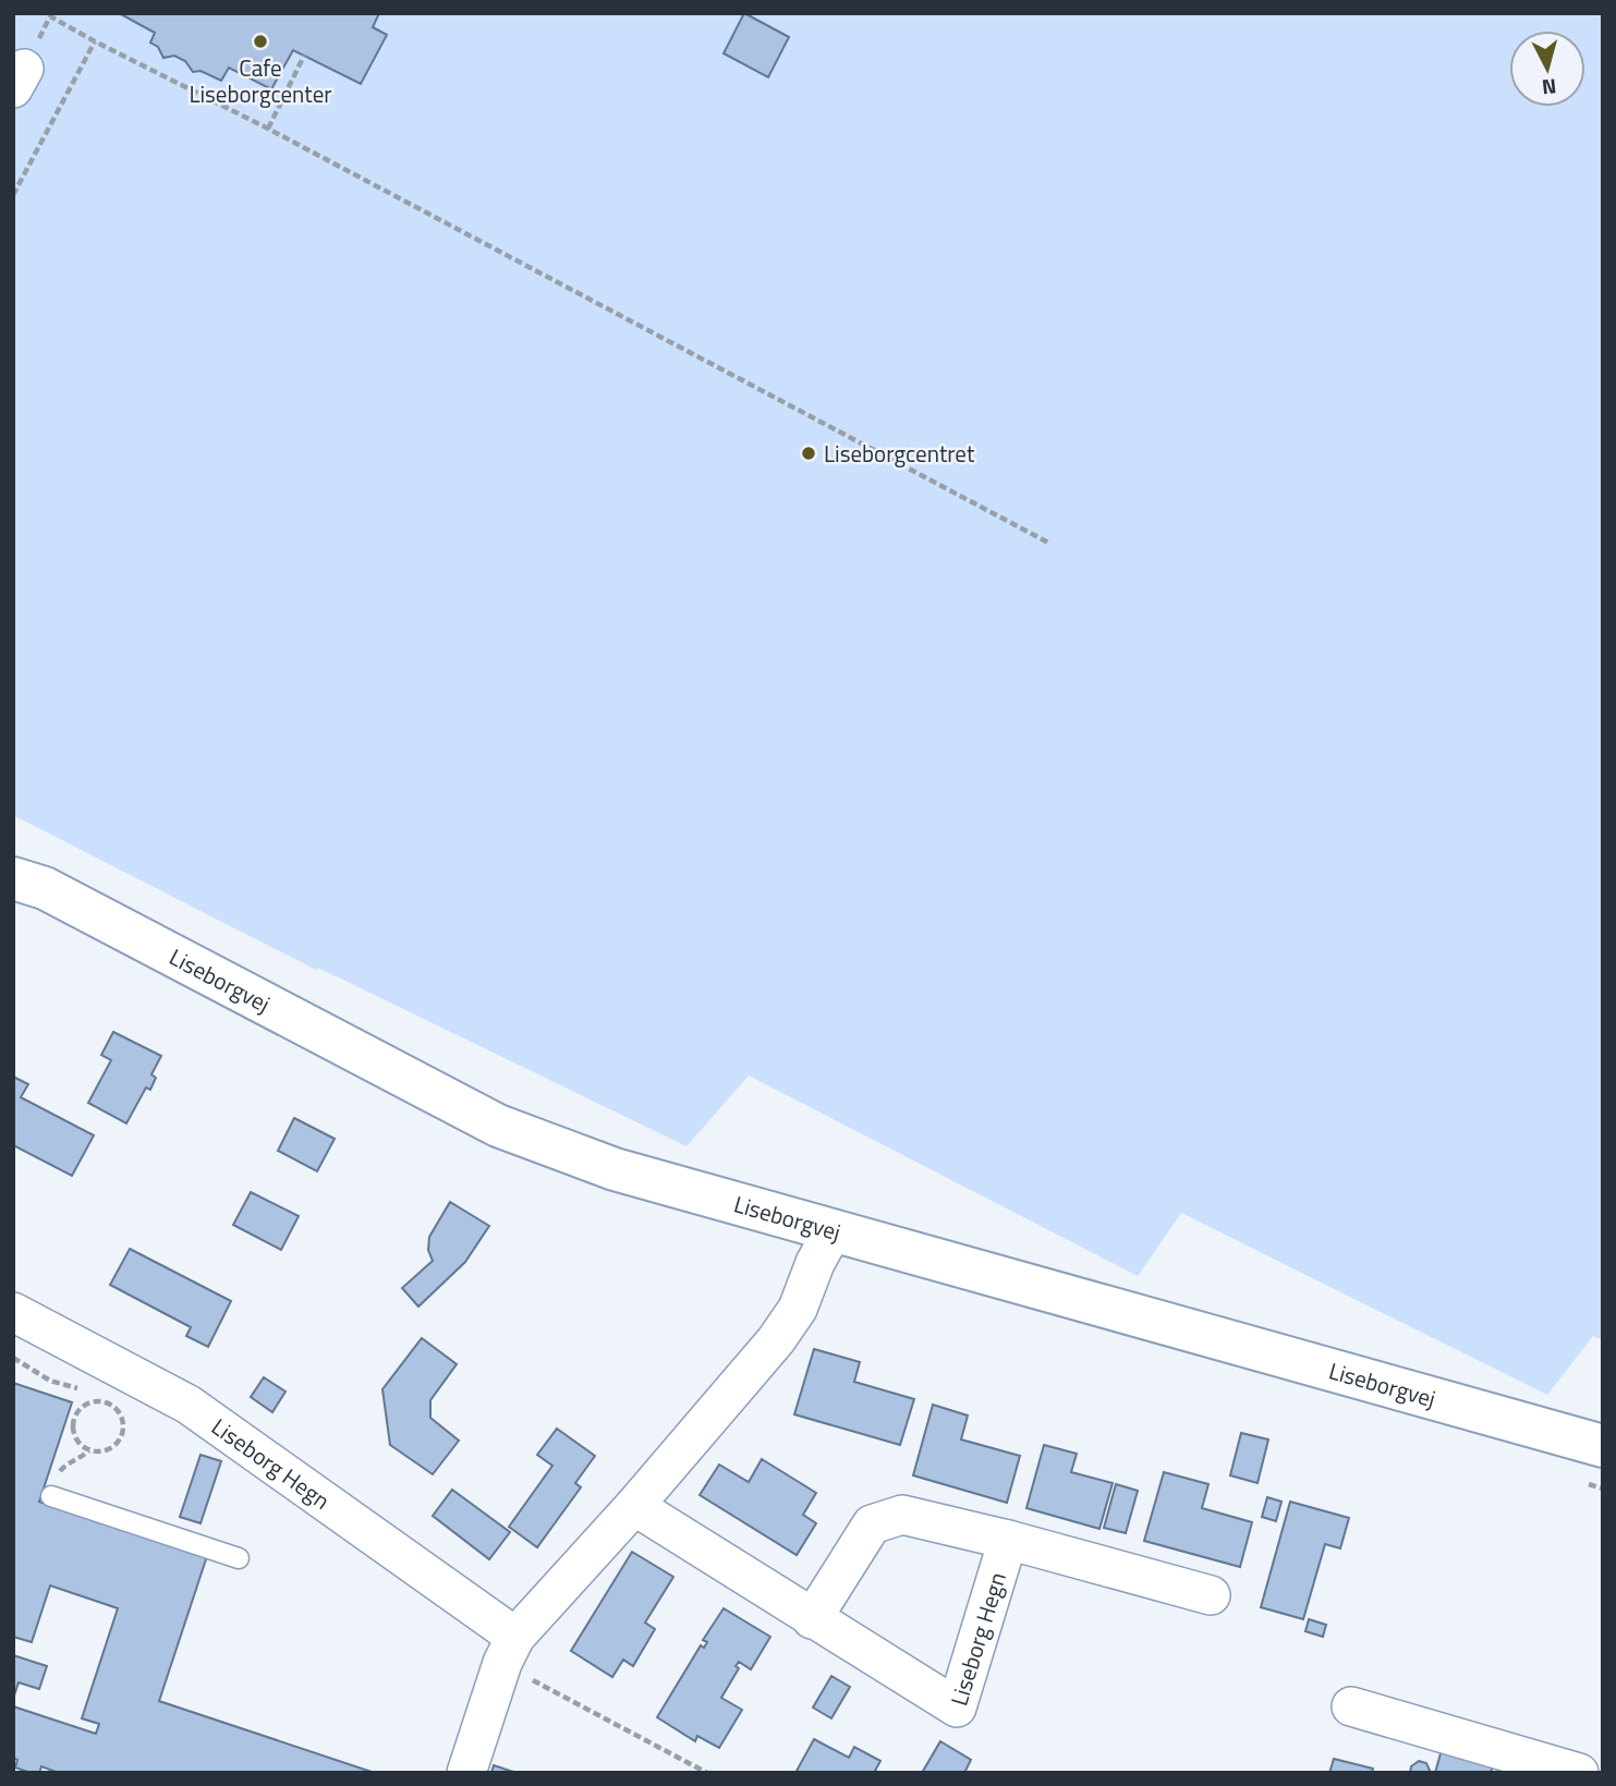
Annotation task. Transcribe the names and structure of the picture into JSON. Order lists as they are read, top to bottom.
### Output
{
  "streets": {
    "street": ["Liseborgvej", "Liseborg Hegn"]
  },
  "places": ["Cafe Liseborgcenter", "Liseborgcentret"],
  "north": "bottom"
}
